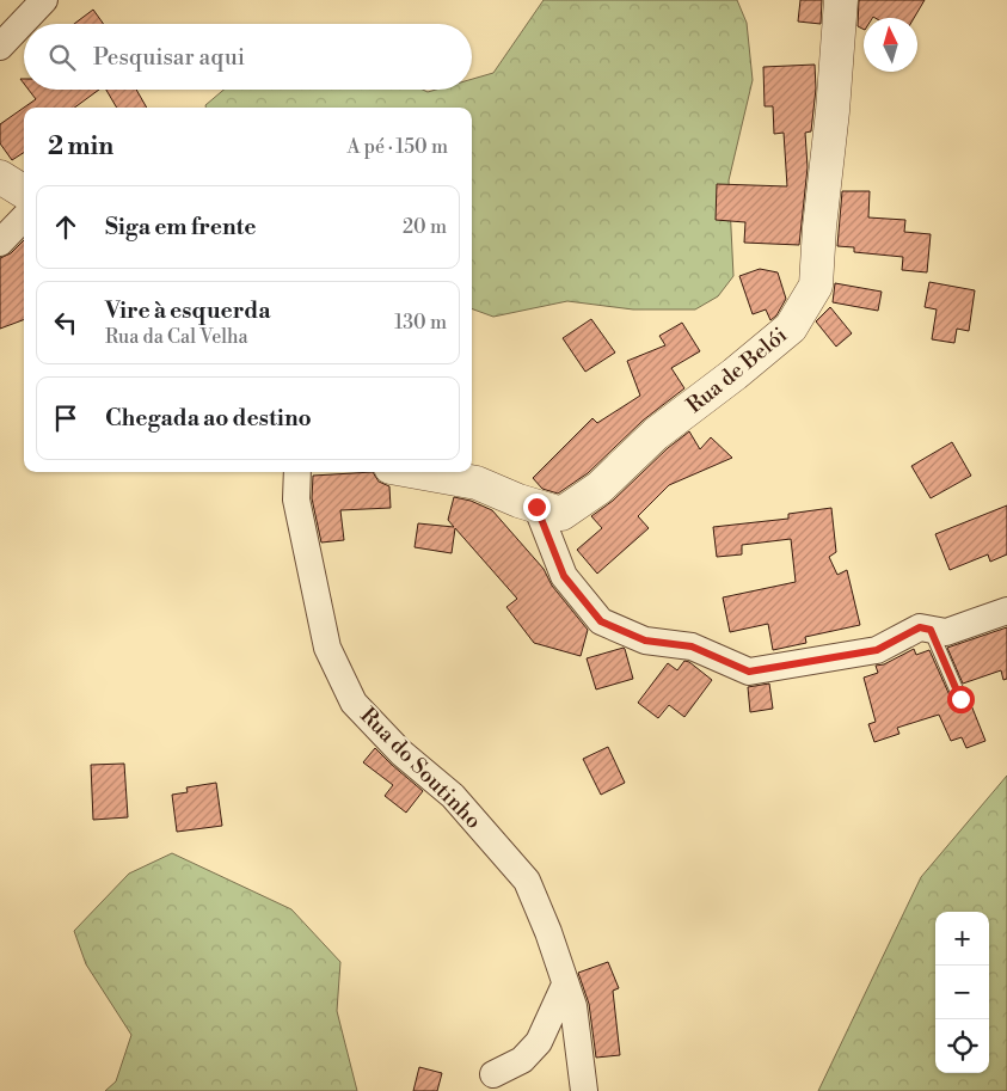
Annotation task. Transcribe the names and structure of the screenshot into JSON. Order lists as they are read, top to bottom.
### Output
{
  "streets": {
    "street": ["Rua de Belói", "Rua do Soutinho"]
  },
  "north": "top",
  "page": {
    "search": "Pesquisar aqui",
    "heading": ["2 min", "A pé · 150 m"],
    "list": [
      ["Siga em frente", "20 m"],
      ["Vire à esquerda", "Rua da Cal Velha", "130 m"],
      "Chegada ao destino"
    ],
    "map_buttons": ["+", "−"]
  }
}
